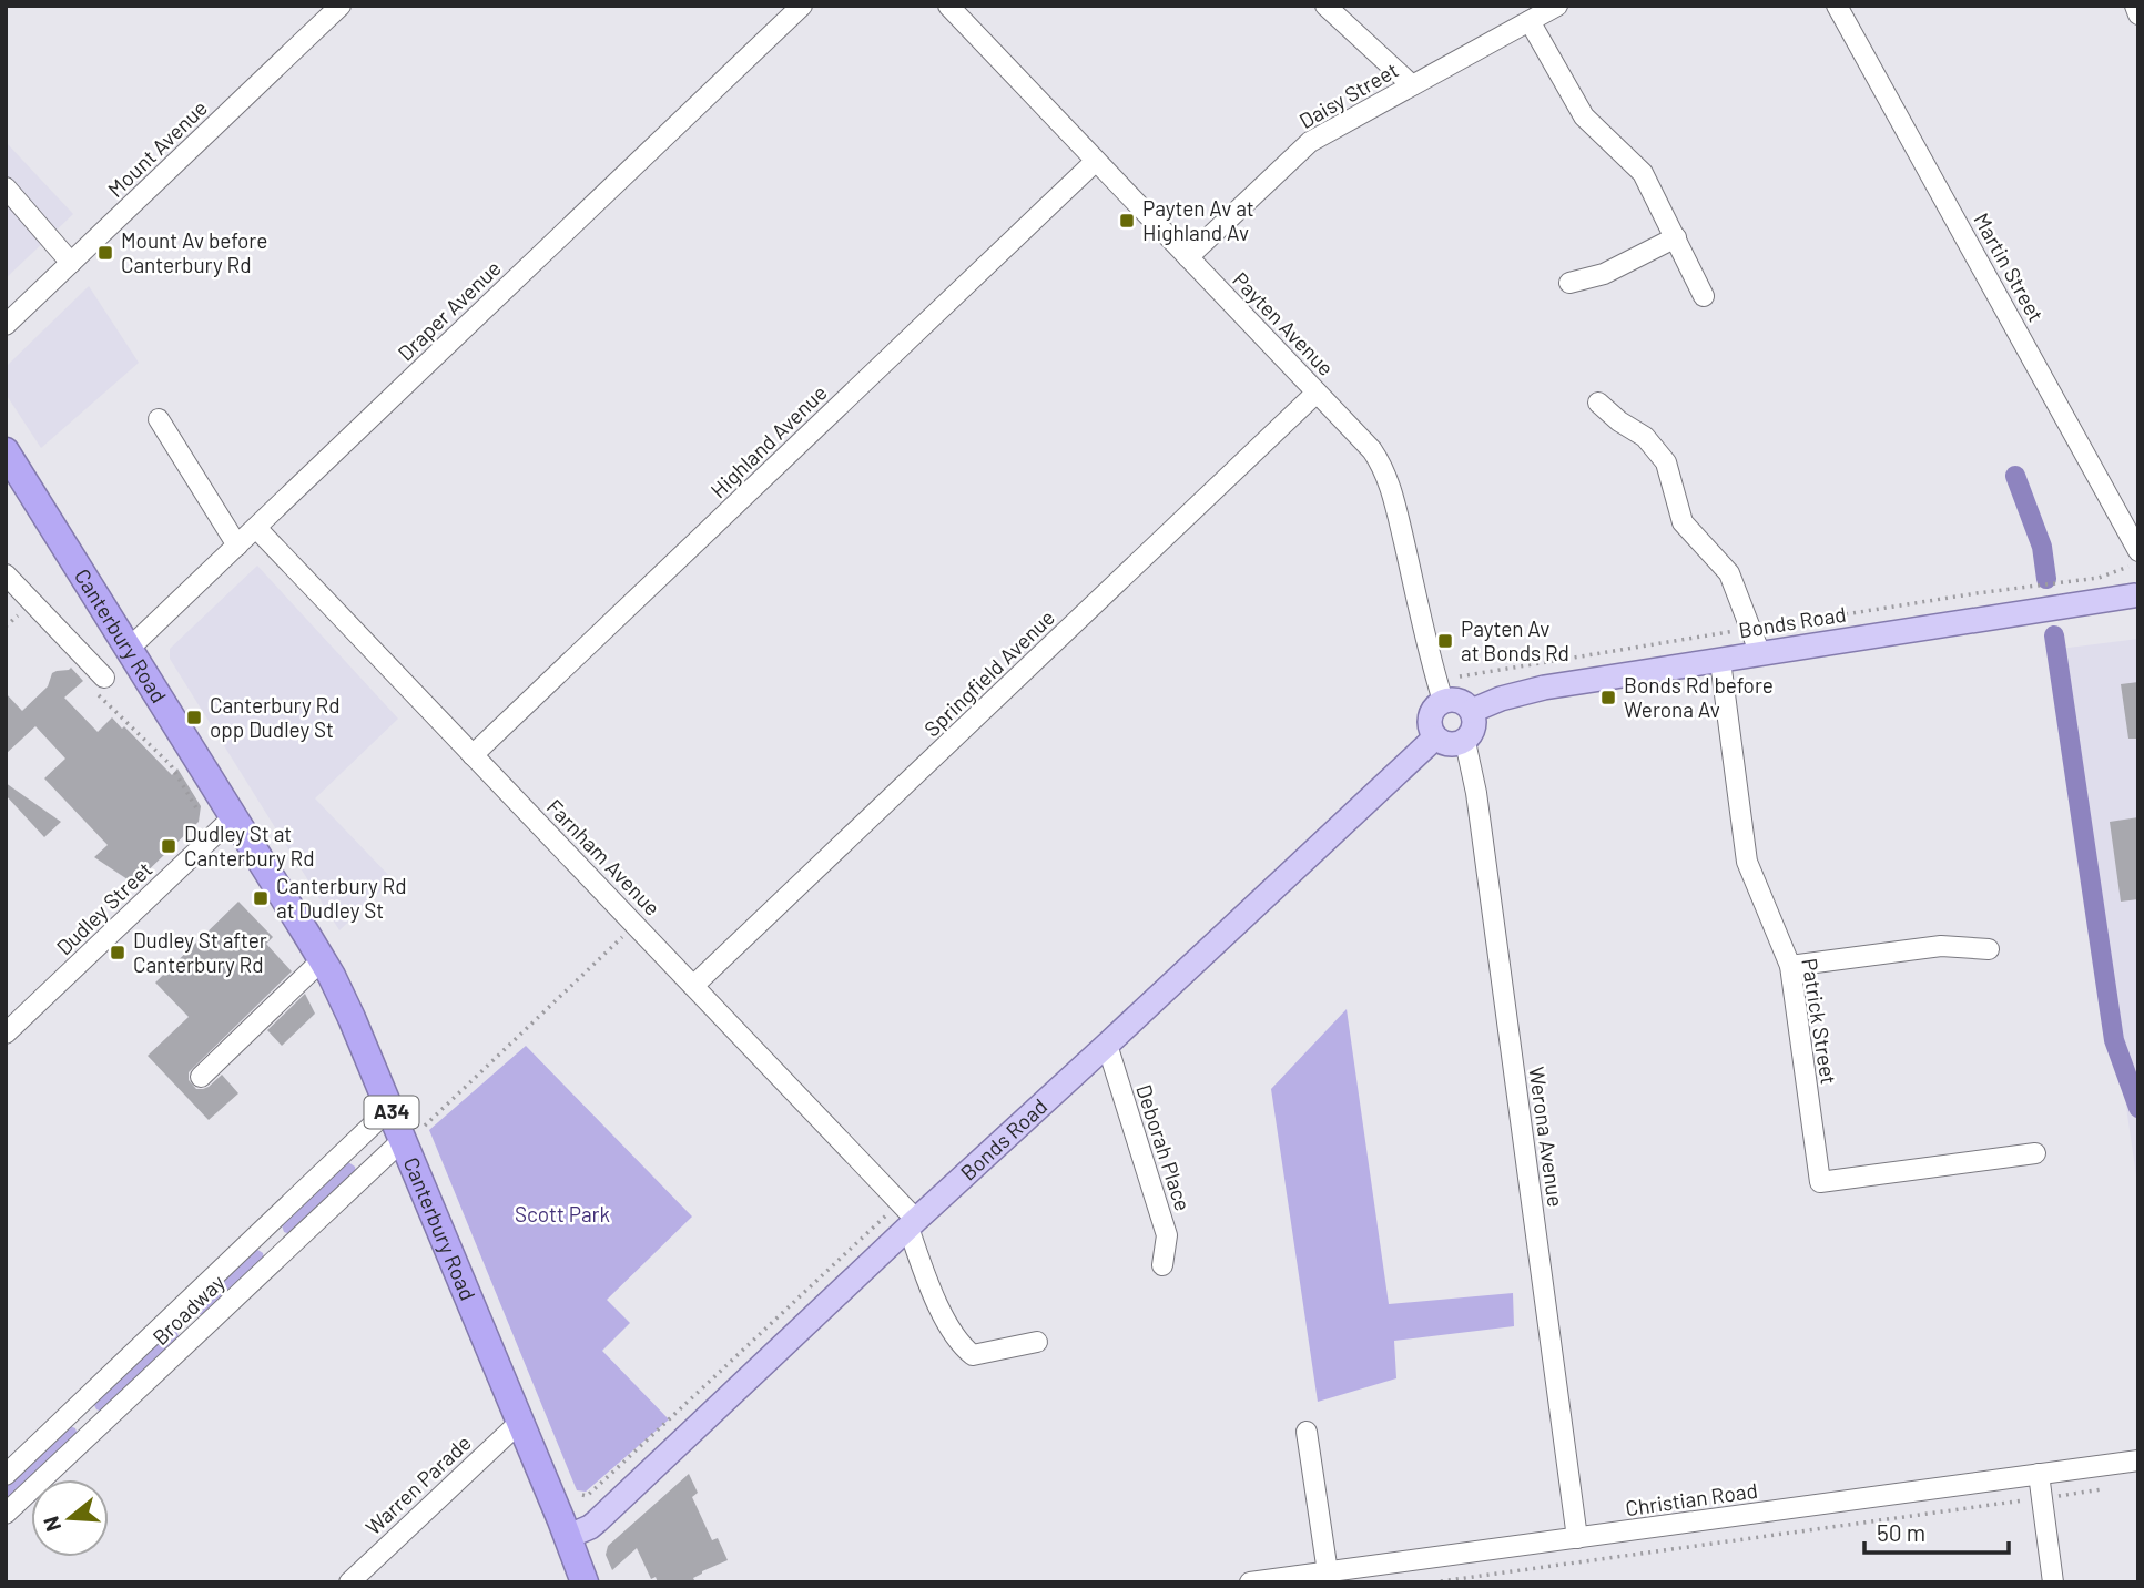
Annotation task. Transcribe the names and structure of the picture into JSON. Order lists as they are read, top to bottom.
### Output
{
  "streets": {
    "highway": ["Canterbury Road", "A34"],
    "main road": ["Bonds Road"],
    "street": [
      "Daisy Street",
      "Mount Avenue",
      "Martin Street",
      "Draper Avenue",
      "Payten Avenue",
      "Highland Avenue",
      "Springfield Avenue",
      "Farnham Avenue",
      "Dudley Street",
      "Patrick Street",
      "Werona Avenue",
      "Deborah Place",
      "Broadway",
      "Warren Parade",
      "Christian Road"
    ]
  },
  "crossings": [
    ["Daisy Street", "Payten Avenue"],
    ["Draper Avenue", "Canterbury Road"],
    ["Draper Avenue", "Farnham Avenue"],
    ["Payten Avenue", "Highland Avenue"],
    ["Payten Avenue", "Bonds Road"],
    ["Payten Avenue", "Springfield Avenue"],
    ["Payten Avenue", "Werona Avenue"],
    ["Highland Avenue", "Farnham Avenue"],
    ["Bonds Road", "Canterbury Road"],
    ["Bonds Road", "Farnham Avenue"],
    ["Bonds Road", "Patrick Street"],
    ["Bonds Road", "Werona Avenue"],
    ["Bonds Road", "Deborah Place"],
    ["Canterbury Road", "Dudley Street"],
    ["Canterbury Road", "Broadway"],
    ["Canterbury Road", "Warren Parade"],
    ["Springfield Avenue", "Farnham Avenue"],
    ["Werona Avenue", "Christian Road"]
  ],
  "parks": ["Scott Park"],
  "places": {
    "transit": [
      "Payten Av at Highland Av",
      "Mount Av before Canterbury Rd",
      "Payten Av at Bonds Rd",
      "Bonds Rd before Werona Av",
      "Canterbury Rd opp Dudley St",
      "Dudley St at Canterbury Rd",
      "Canterbury Rd at Dudley St",
      "Dudley St after Canterbury Rd"
    ]
  },
  "scale_bar": "50 m",
  "north": "left"
}
